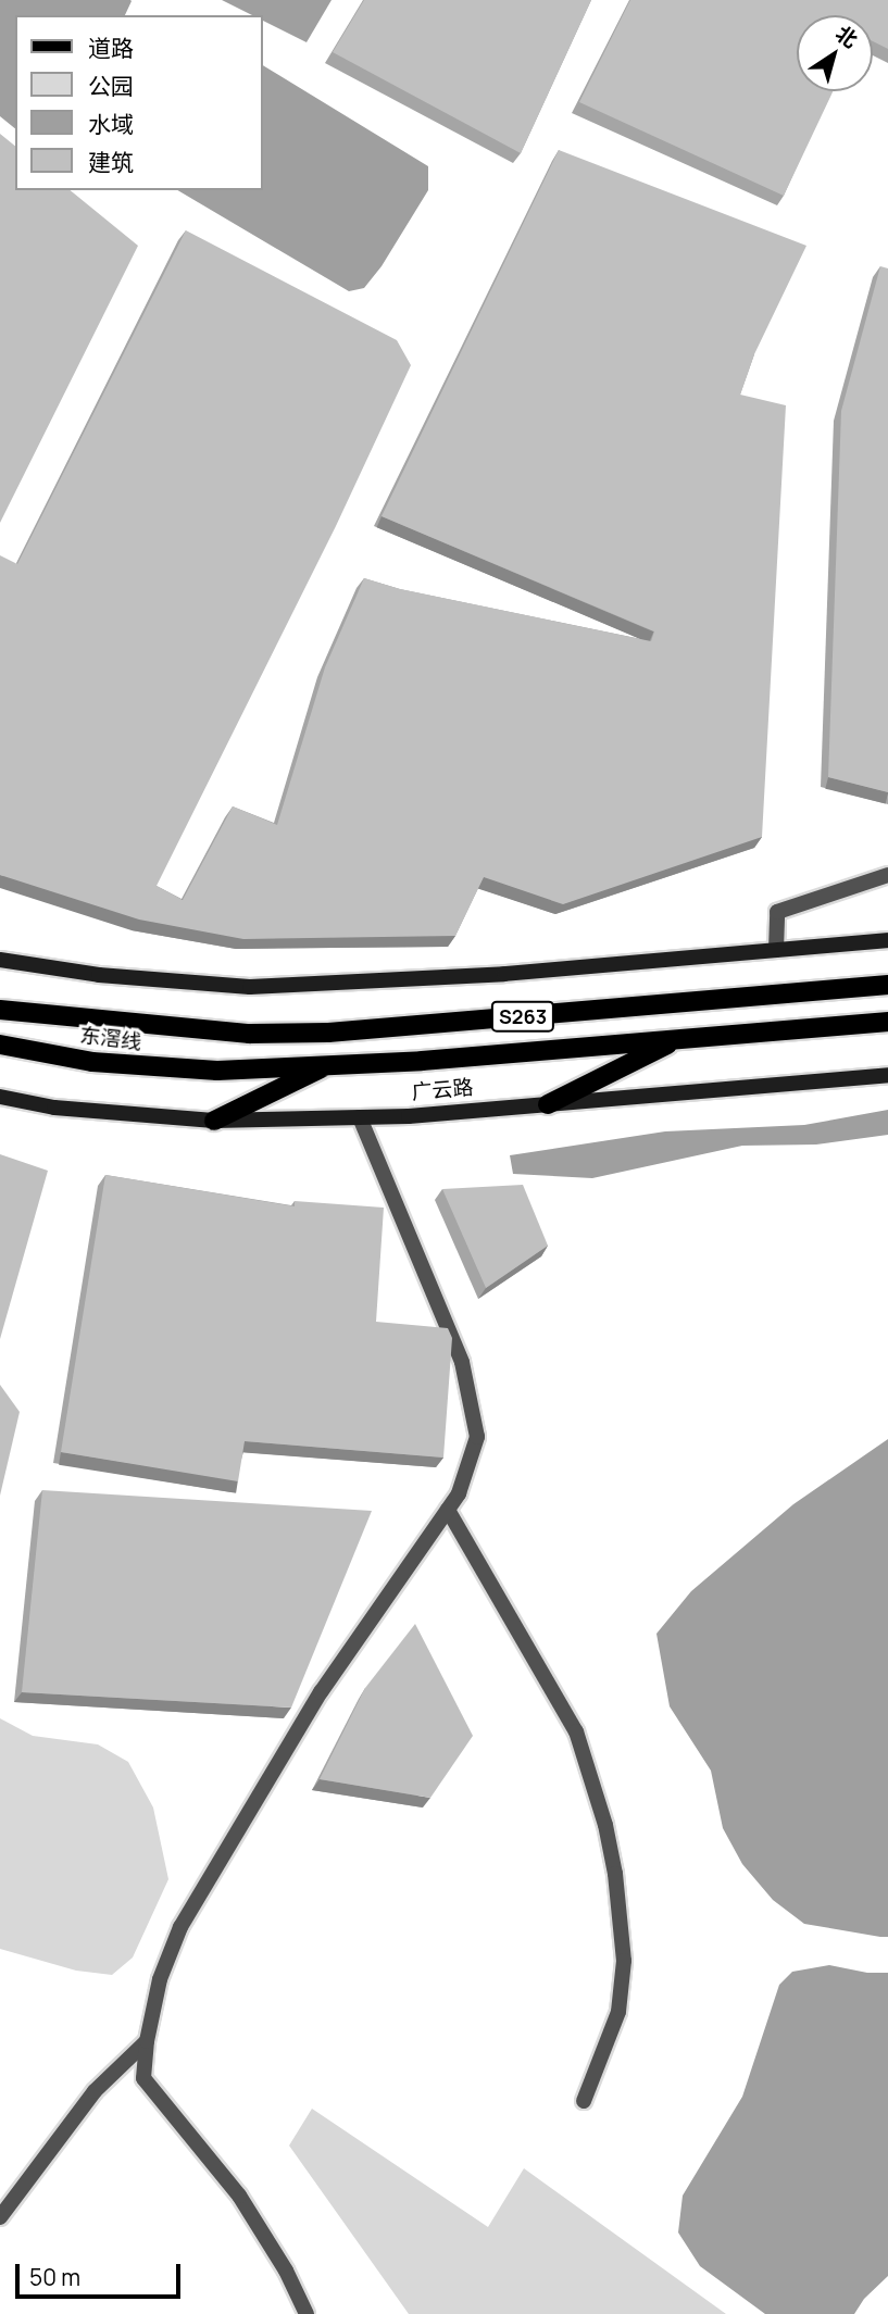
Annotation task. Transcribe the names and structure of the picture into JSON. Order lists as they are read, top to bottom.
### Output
{
  "streets": {
    "main road": ["S263", "东滘线", "广云路"]
  },
  "crossings": [
    ["东滘线", "广云路"]
  ],
  "legend": [
    "道路",
    "公园",
    "水域",
    "建筑"
  ],
  "scale_bar": "50 m",
  "north": "top right"
}
